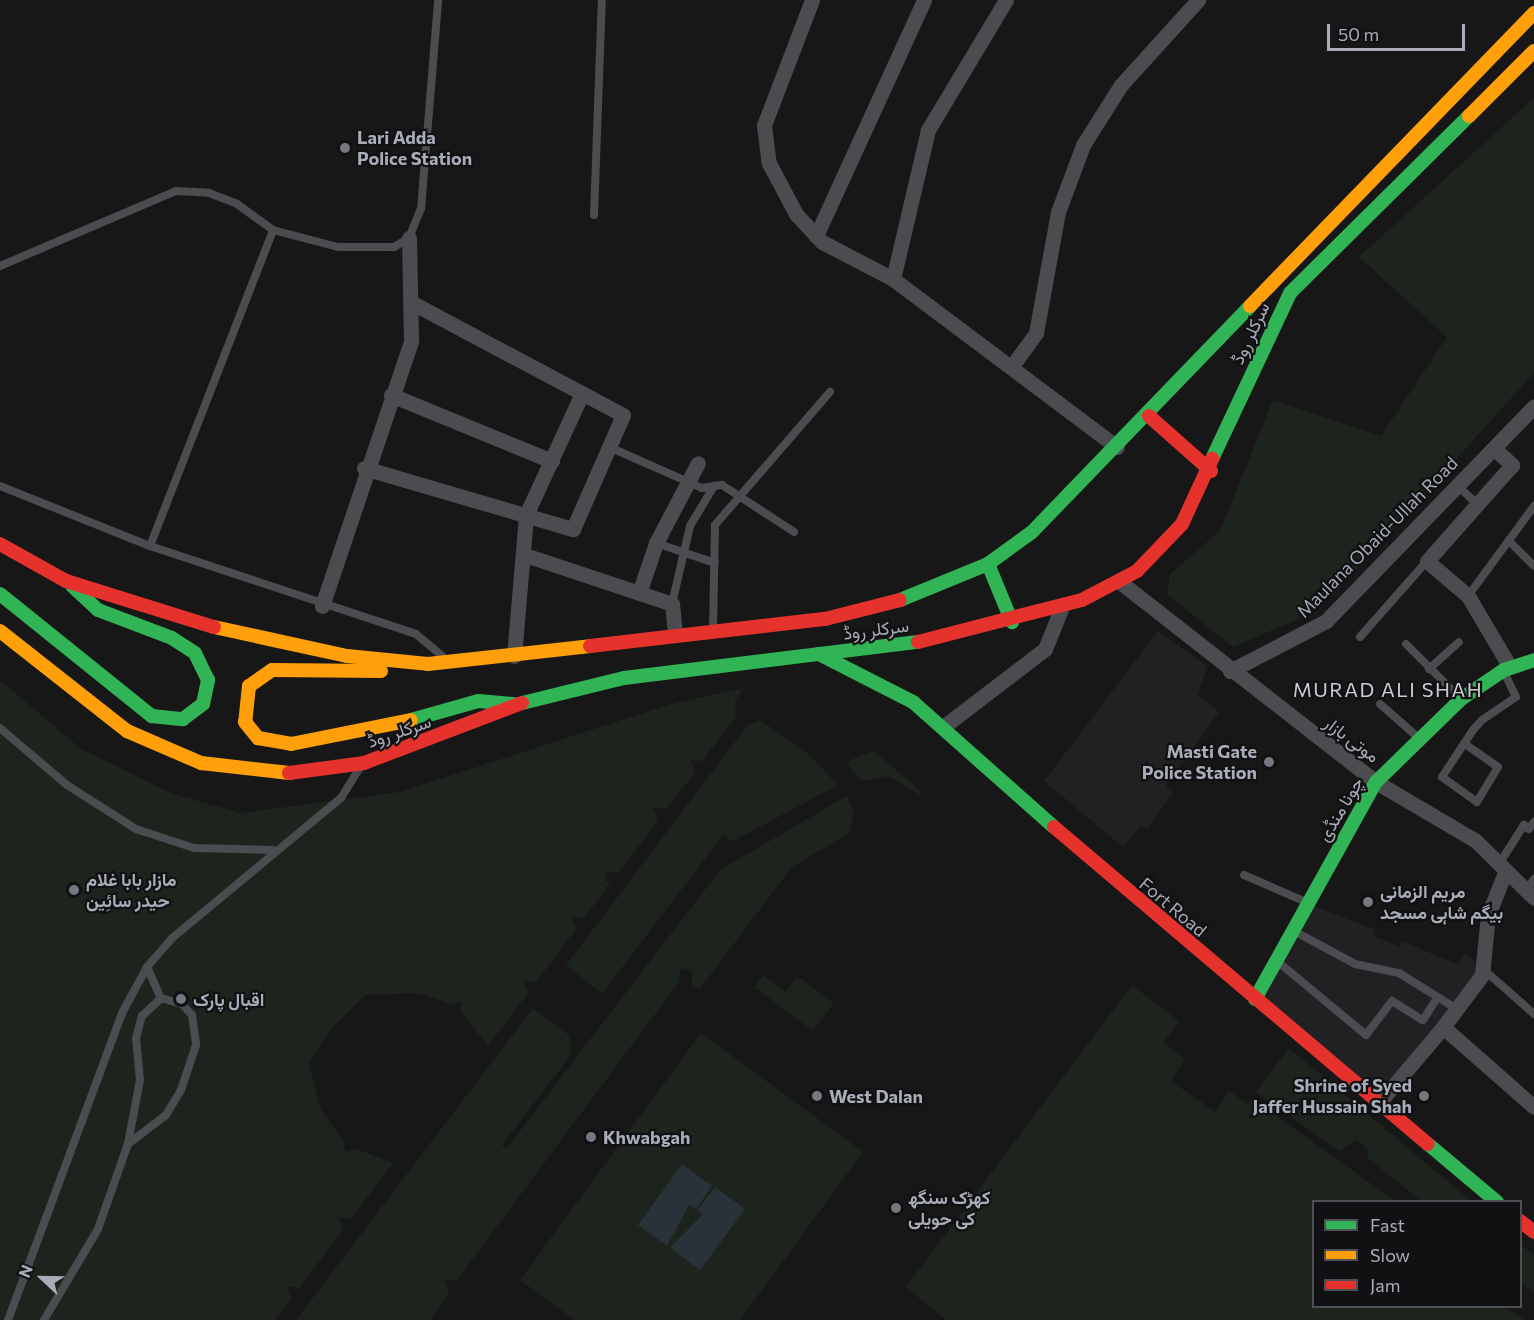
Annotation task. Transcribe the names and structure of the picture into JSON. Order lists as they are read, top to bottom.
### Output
{
  "streets": {
    "main road": ["سرکلر روڈ", "چونا منڈی", "Fort Road"],
    "street": ["Maulana Obaid-Ullah Road", "موتی بازار"]
  },
  "crossings": [
    ["سرکلر روڈ", "موتی بازار"],
    ["سرکلر روڈ", "Fort Road"],
    ["Maulana Obaid-Ullah Road", "موتی بازار"],
    ["موتی بازار", "چونا منڈی"],
    ["چونا منڈی", "Fort Road"]
  ],
  "districts": ["MURAD ALI SHAH"],
  "places": [
    "Lari Adda Police Station",
    "Masti Gate Police Station",
    "مازار بابا غلام حیدر سائِین",
    "مریم الزمانی بیگم شاہی مسجد",
    "اقبال پارک",
    "West Dalan",
    "Shrine of Syed Jaffer Hussain Shah",
    "Khwabgah",
    "کھڑک سنگھ کی حویلی"
  ],
  "legend": ["Fast", "Slow", "Jam"],
  "scale_bar": "50 m",
  "north": "left"
}
